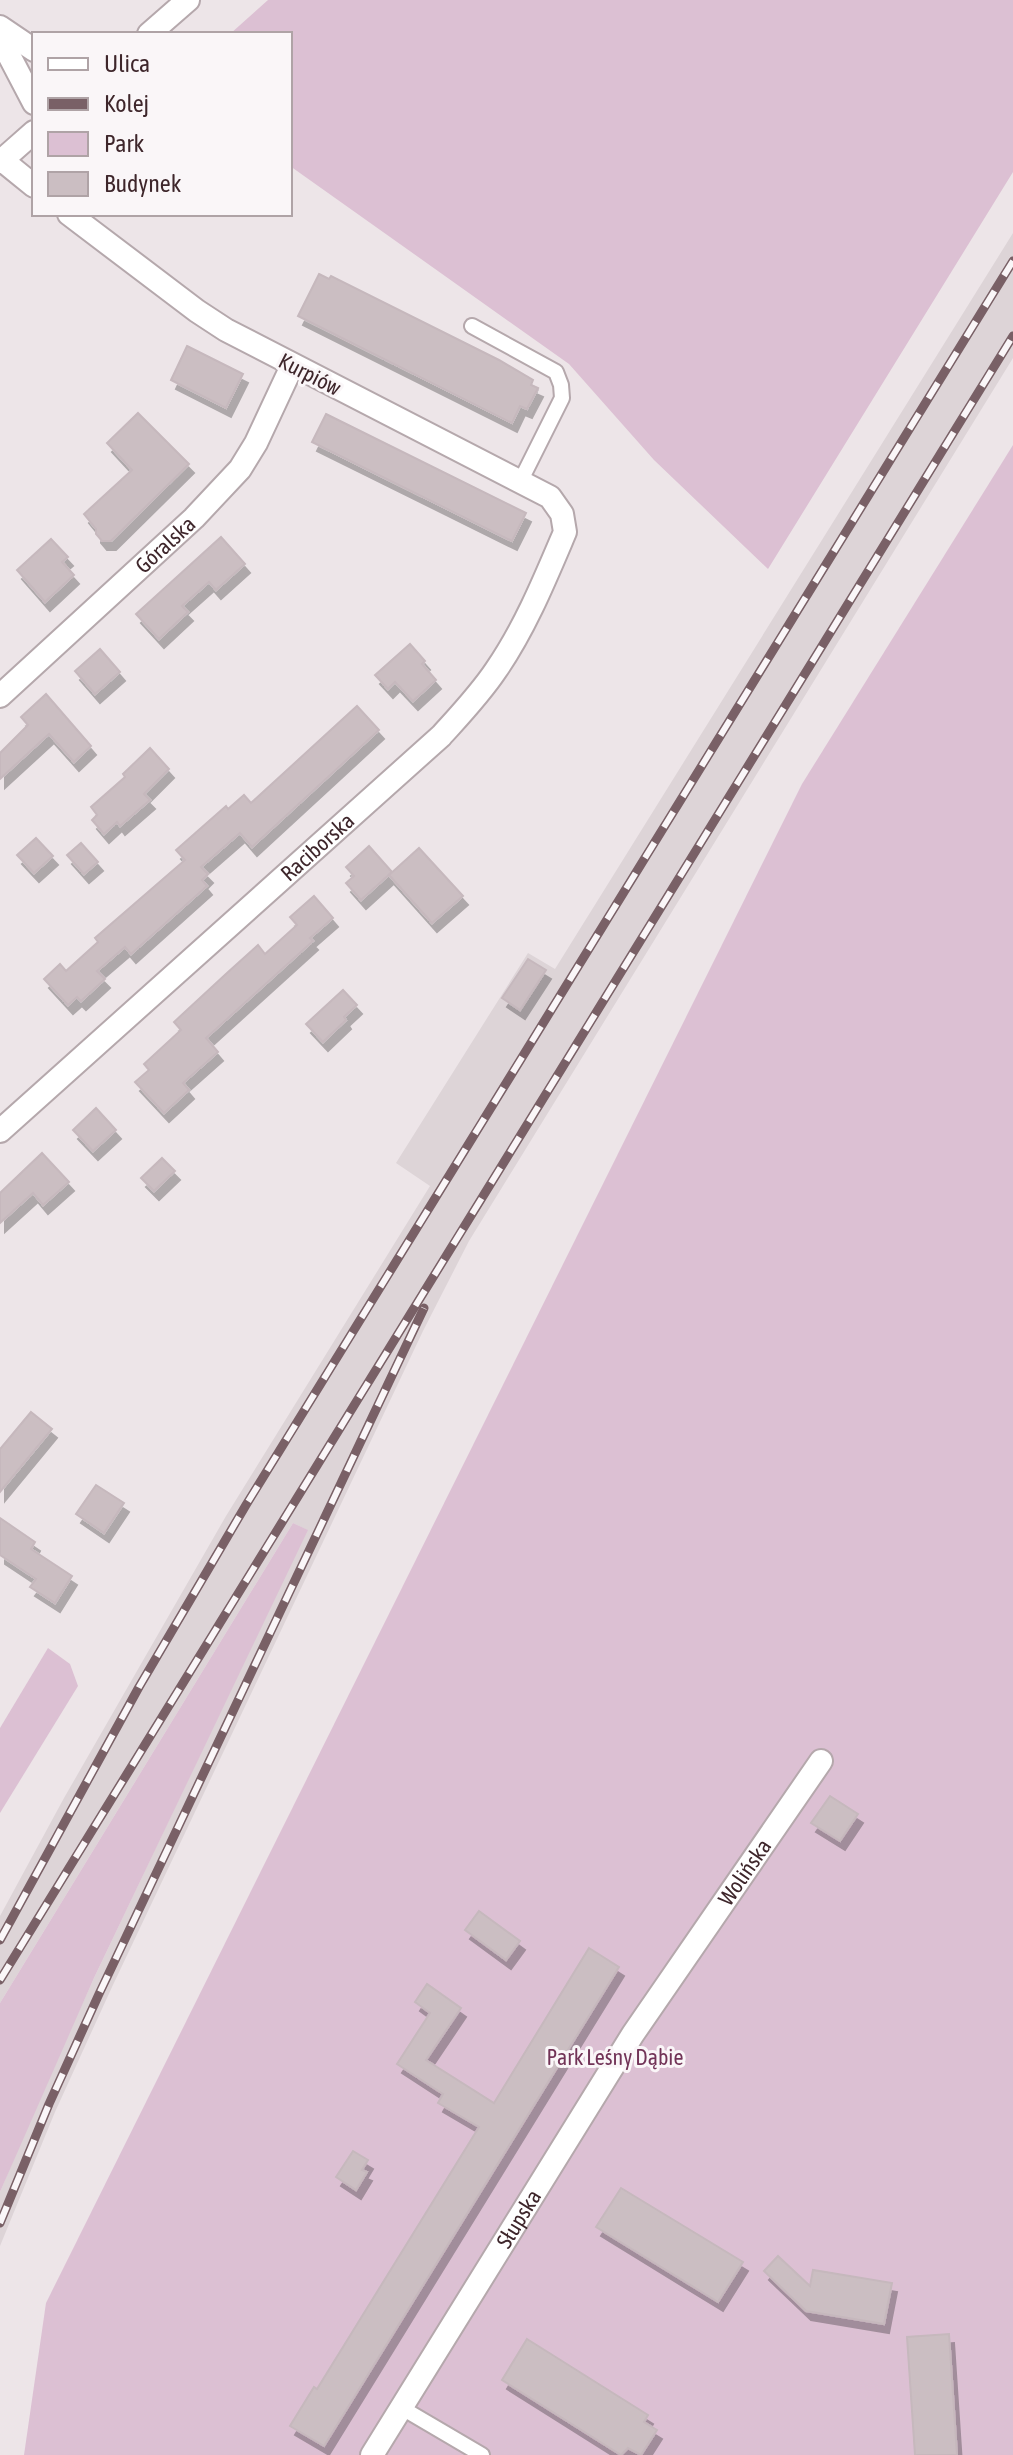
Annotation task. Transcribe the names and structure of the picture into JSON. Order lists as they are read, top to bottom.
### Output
{
  "streets": {
    "street": [
      "Kurpiów",
      "Góralska",
      "Raciborska",
      "Wolińska",
      "Słupska"
    ]
  },
  "crossings": [
    ["Kurpiów", "Góralska"],
    ["Kurpiów", "Raciborska"],
    ["Wolińska", "Słupska"]
  ],
  "parks": ["Park Leśny Dąbie"],
  "legend": [
    "Ulica",
    "Kolej",
    "Park",
    "Budynek"
  ]
}
